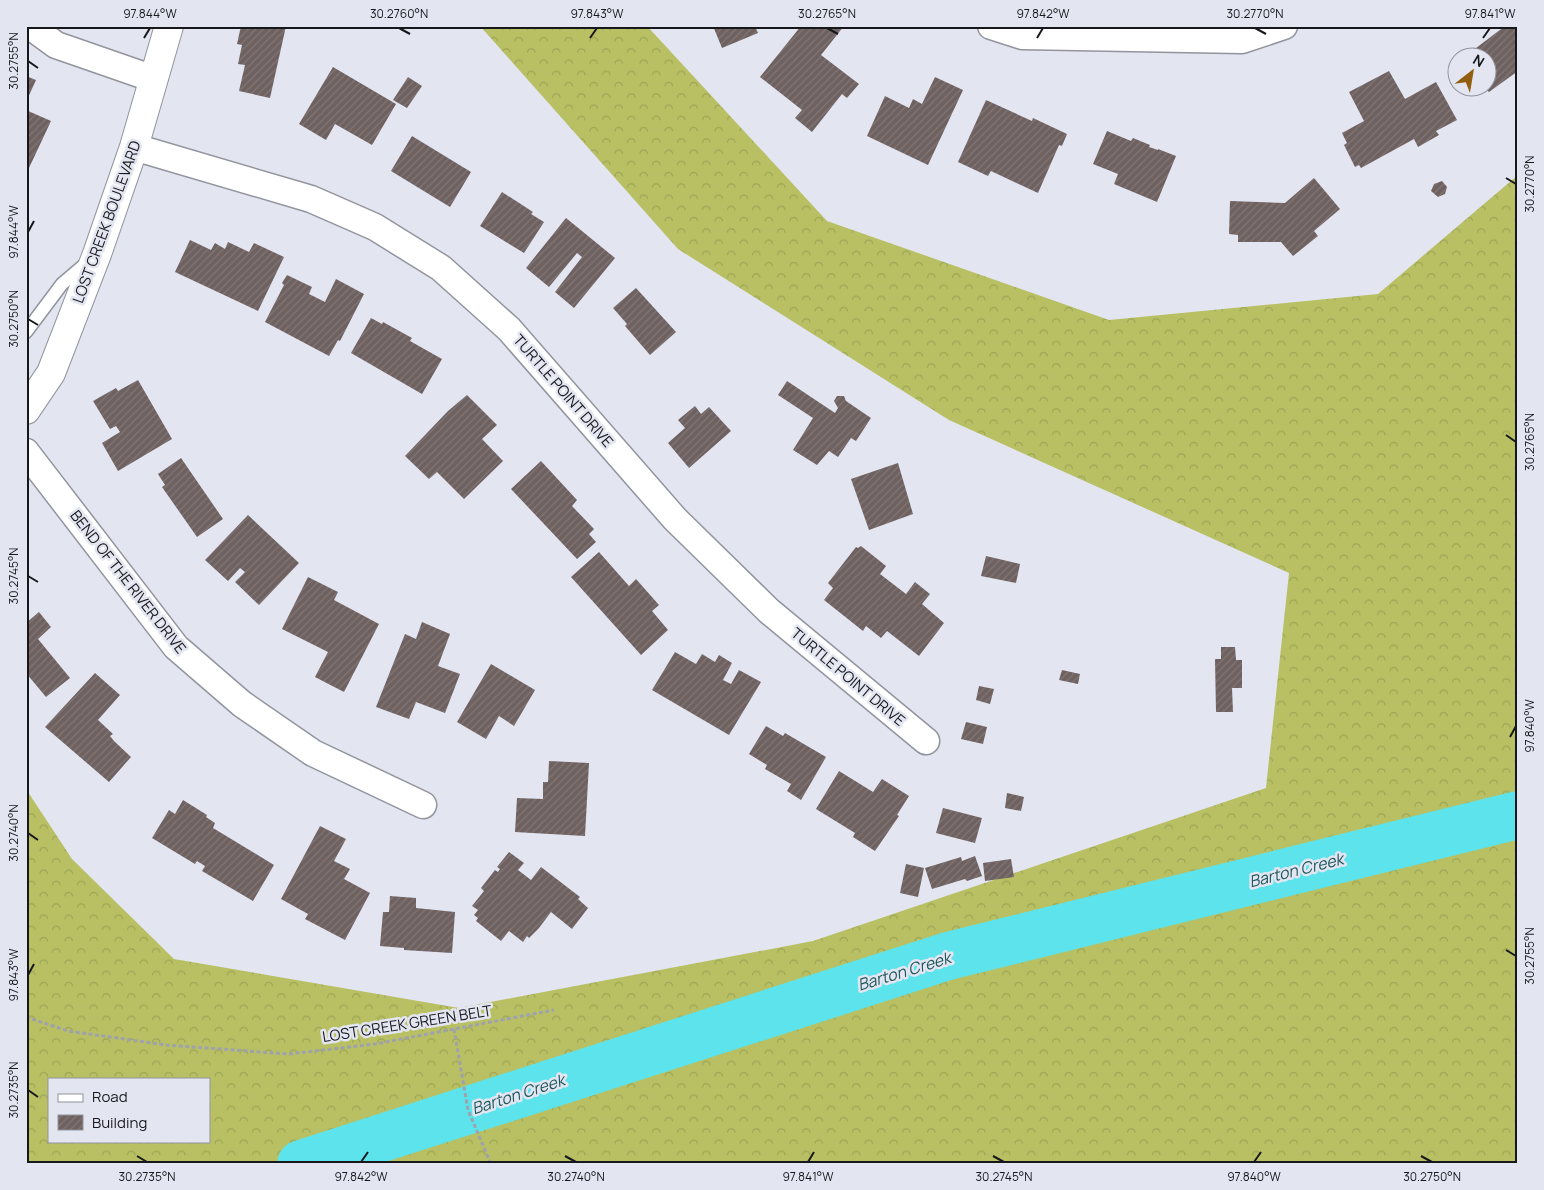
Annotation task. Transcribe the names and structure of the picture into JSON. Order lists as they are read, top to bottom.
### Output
{
  "streets": {
    "street": ["LOST CREEK BOULEVARD", "TURTLE POINT DRIVE", "BEND OF THE RIVER DRIVE"],
    "path": ["LOST CREEK GREEN BELT"]
  },
  "crossings": [
    ["LOST CREEK BOULEVARD", "TURTLE POINT DRIVE"]
  ],
  "water": ["Barton Creek"],
  "legend": ["Road", "Building"],
  "north": "top right",
  "coordinates": [
    "97.844°W",
    "30.2760°N",
    "97.843°W",
    "30.2765°N",
    "97.842°W",
    "30.2770°N",
    "97.841°W",
    "30.2755°N",
    "30.2750°N",
    "30.2745°N",
    "97.840°W",
    "30.2740°N",
    "30.2735°N"
  ]
}
